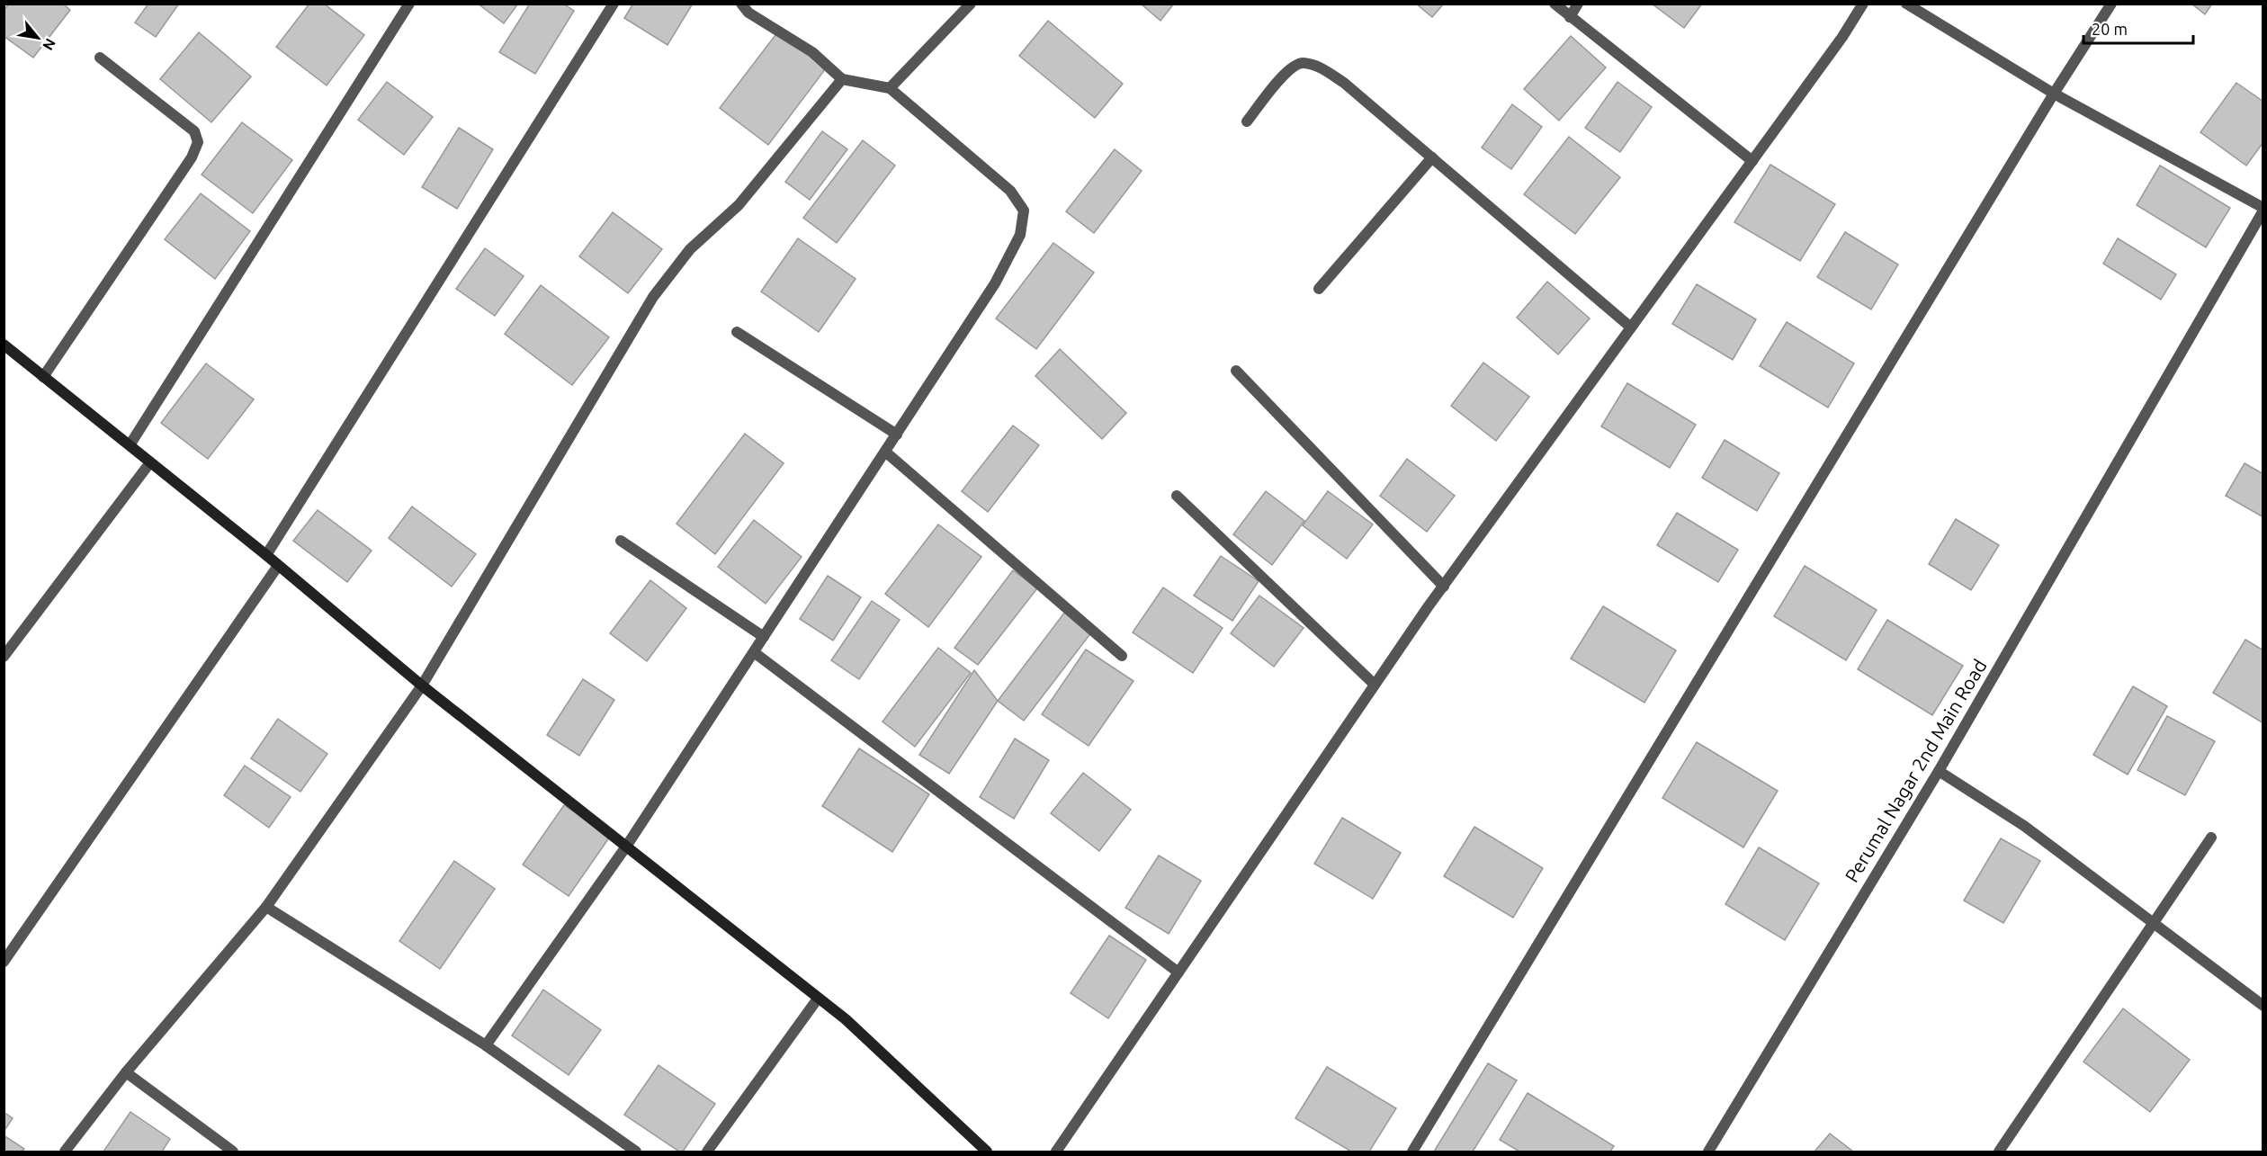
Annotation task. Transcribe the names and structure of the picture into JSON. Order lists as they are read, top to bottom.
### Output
{
  "streets": {
    "street": ["Perumal Nagar 2nd Main Road"]
  },
  "scale_bar": "20 m",
  "north": "bottom right"
}
